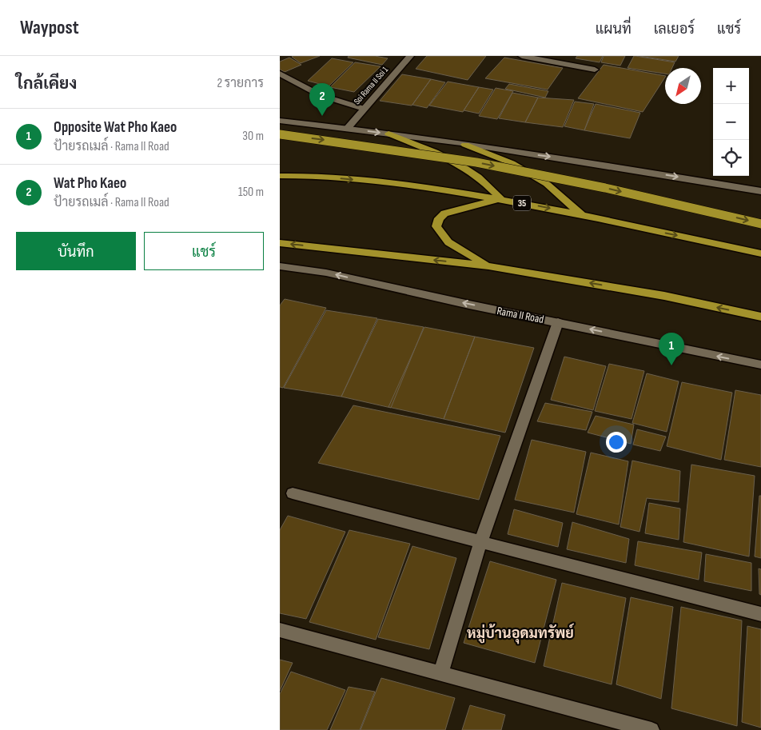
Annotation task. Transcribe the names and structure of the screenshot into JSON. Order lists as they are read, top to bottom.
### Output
{
  "streets": {
    "main road": ["35"],
    "street": ["Soi Rama II Soi 1", "Rama II Road"]
  },
  "one_way": ["Rama II Road"],
  "districts": ["หมู่บ้านอุดมทรัพย์"],
  "north": "bottom left",
  "page": {
    "header": "Waypost",
    "nav": ["แผนที่", "เลเยอร์", "แชร์"],
    "heading": ["ใกล้เคียง", "2 รายการ"],
    "map_buttons": ["+", "−"],
    "pins": ["2", "1"],
    "list": [
      {
        "mark": "1",
        "name": "Opposite Wat Pho Kaeo",
        "note": "ป้ายรถเมล์ · Rama II Road",
        "value": "30 m"
      },
      {
        "mark": "2",
        "name": "Wat Pho Kaeo",
        "note": "ป้ายรถเมล์ · Rama II Road",
        "value": "150 m"
      }
    ],
    "buttons": ["บันทึก", "แชร์"]
  }
}
